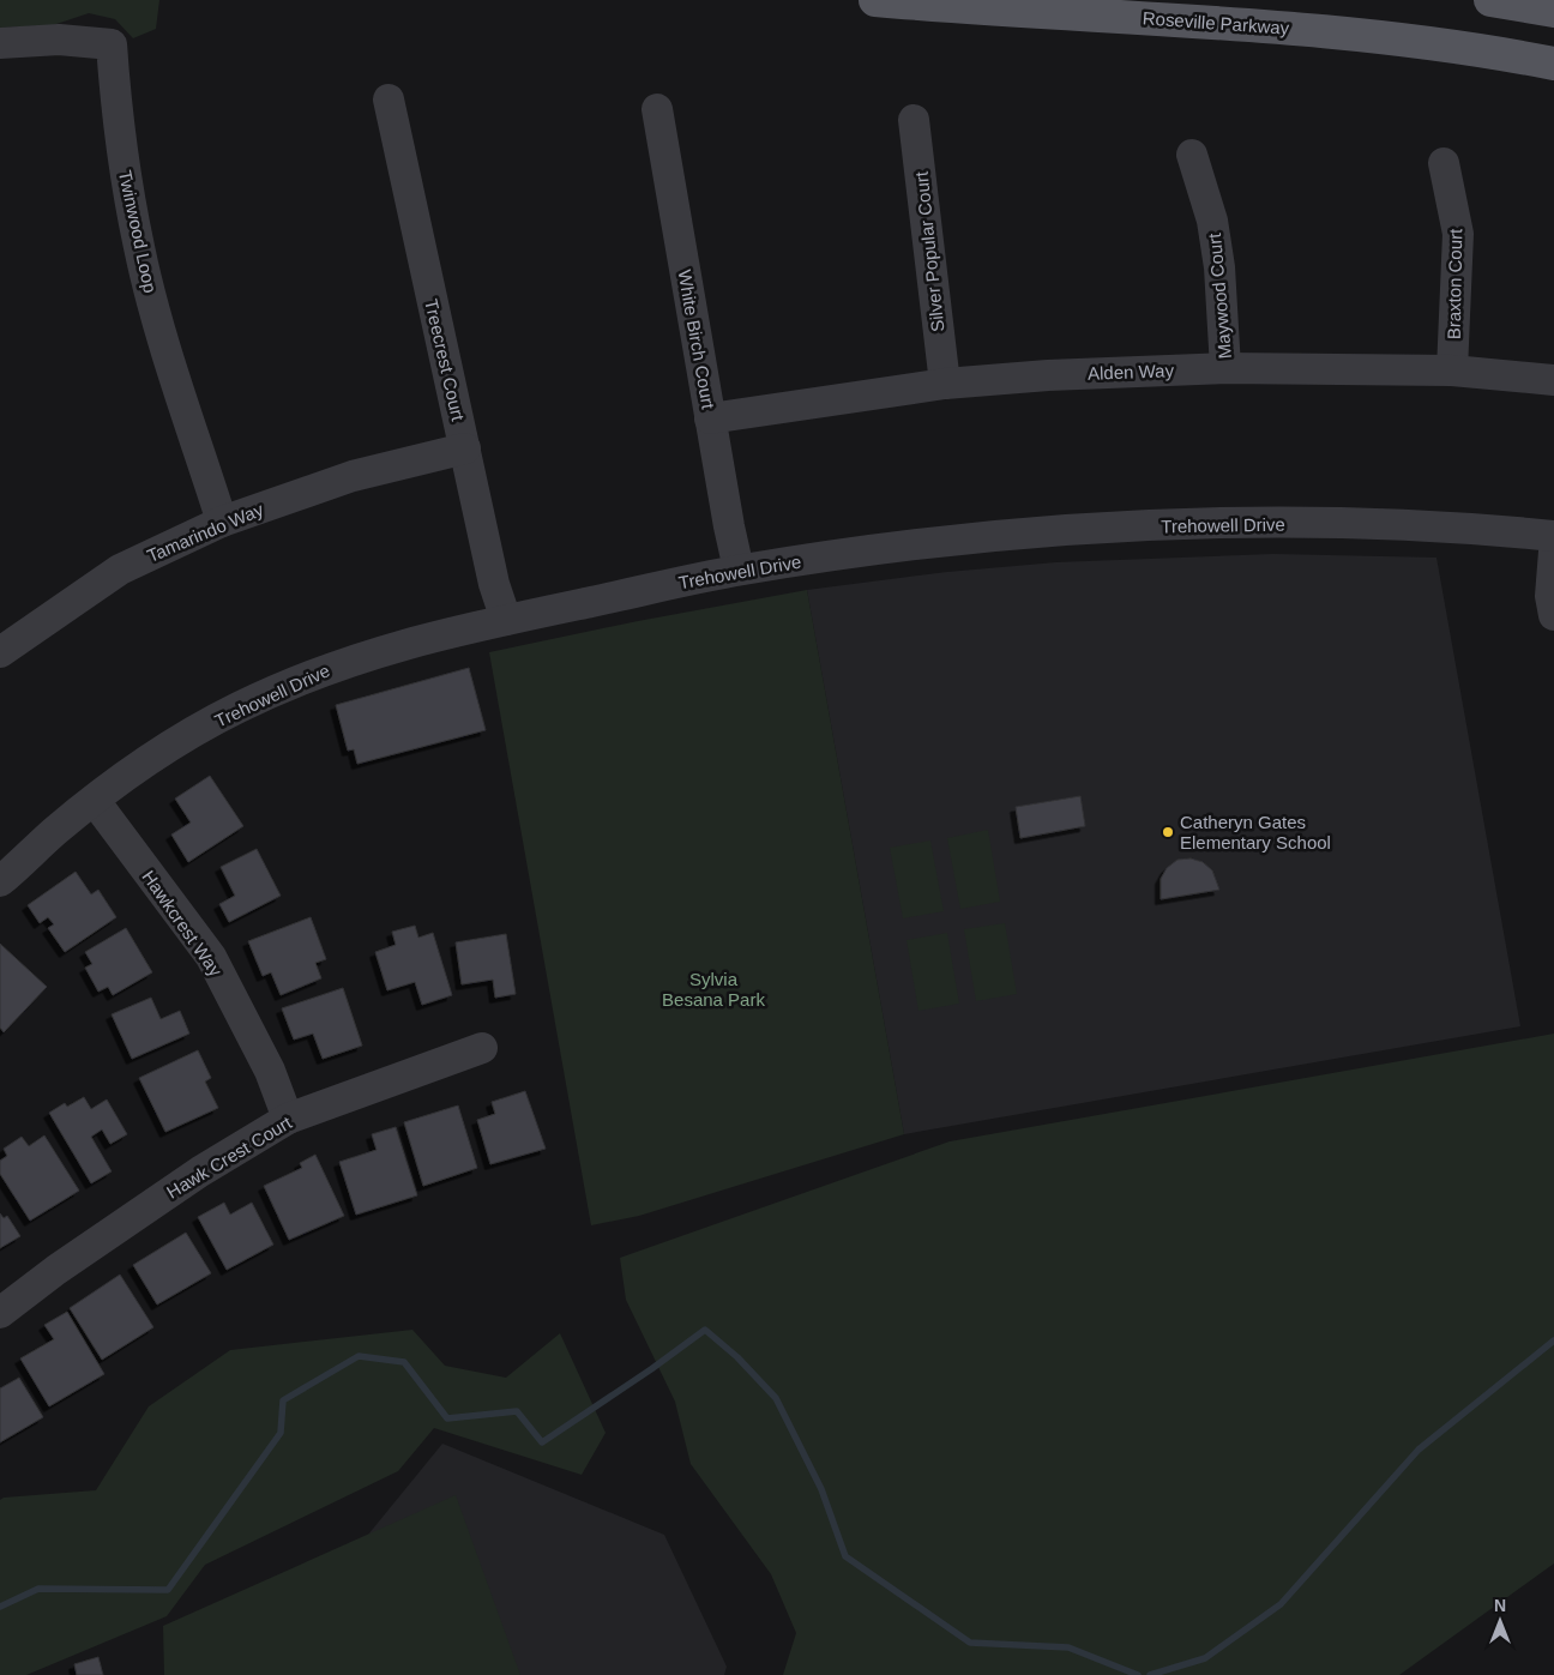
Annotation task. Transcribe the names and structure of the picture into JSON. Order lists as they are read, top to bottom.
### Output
{
  "streets": {
    "main road": ["Roseville Parkway"],
    "street": [
      "Twinwood Loop",
      "Silver Popular Court",
      "Braxton Court",
      "Maywood Court",
      "White Birch Court",
      "Treecrest Court",
      "Alden Way",
      "Trehowell Drive",
      "Tamarindo Way",
      "Hawkcrest Way",
      "Hawk Crest Court"
    ]
  },
  "crossings": [
    ["Twinwood Loop", "Tamarindo Way"],
    ["Silver Popular Court", "Alden Way"],
    ["Braxton Court", "Alden Way"],
    ["Maywood Court", "Alden Way"],
    ["White Birch Court", "Alden Way"],
    ["White Birch Court", "Trehowell Drive"],
    ["Treecrest Court", "Trehowell Drive"],
    ["Treecrest Court", "Tamarindo Way"],
    ["Trehowell Drive", "Hawkcrest Way"],
    ["Hawkcrest Way", "Hawk Crest Court"]
  ],
  "parks": ["Sylvia Besana Park"],
  "places": ["Catheryn Gates Elementary School"],
  "north": "top"
}
